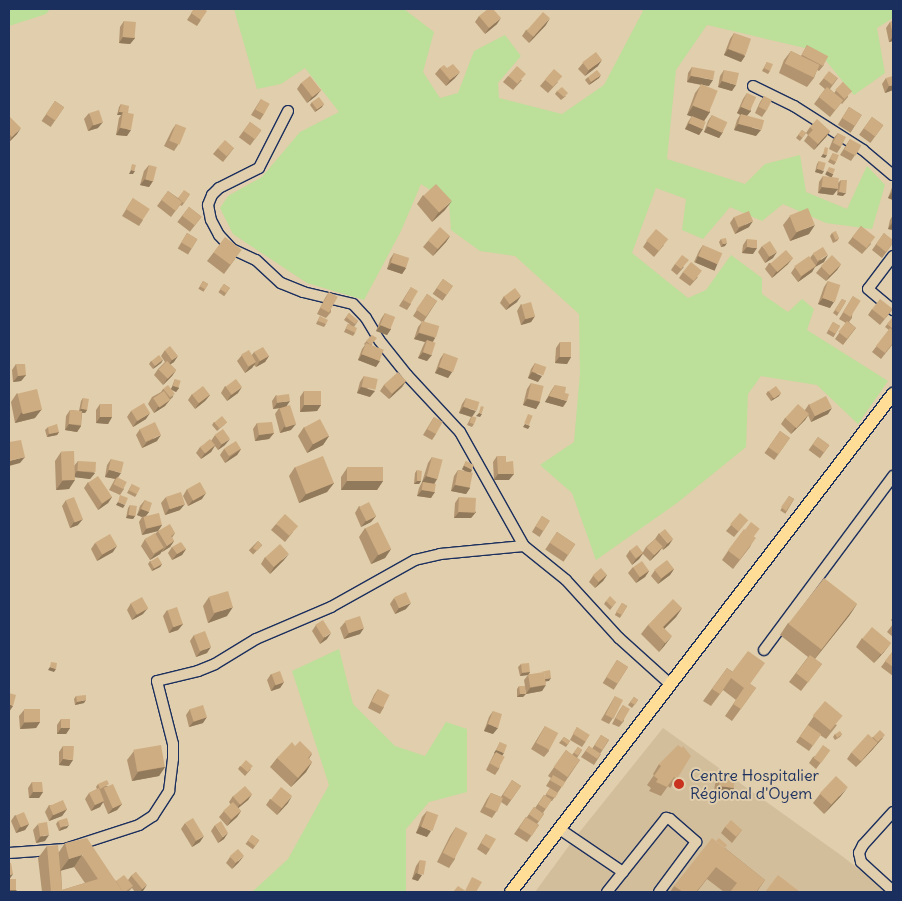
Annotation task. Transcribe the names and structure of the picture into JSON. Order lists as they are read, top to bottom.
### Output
{
  "places": ["Centre Hospitalier Régional d'Oyem"]
}
